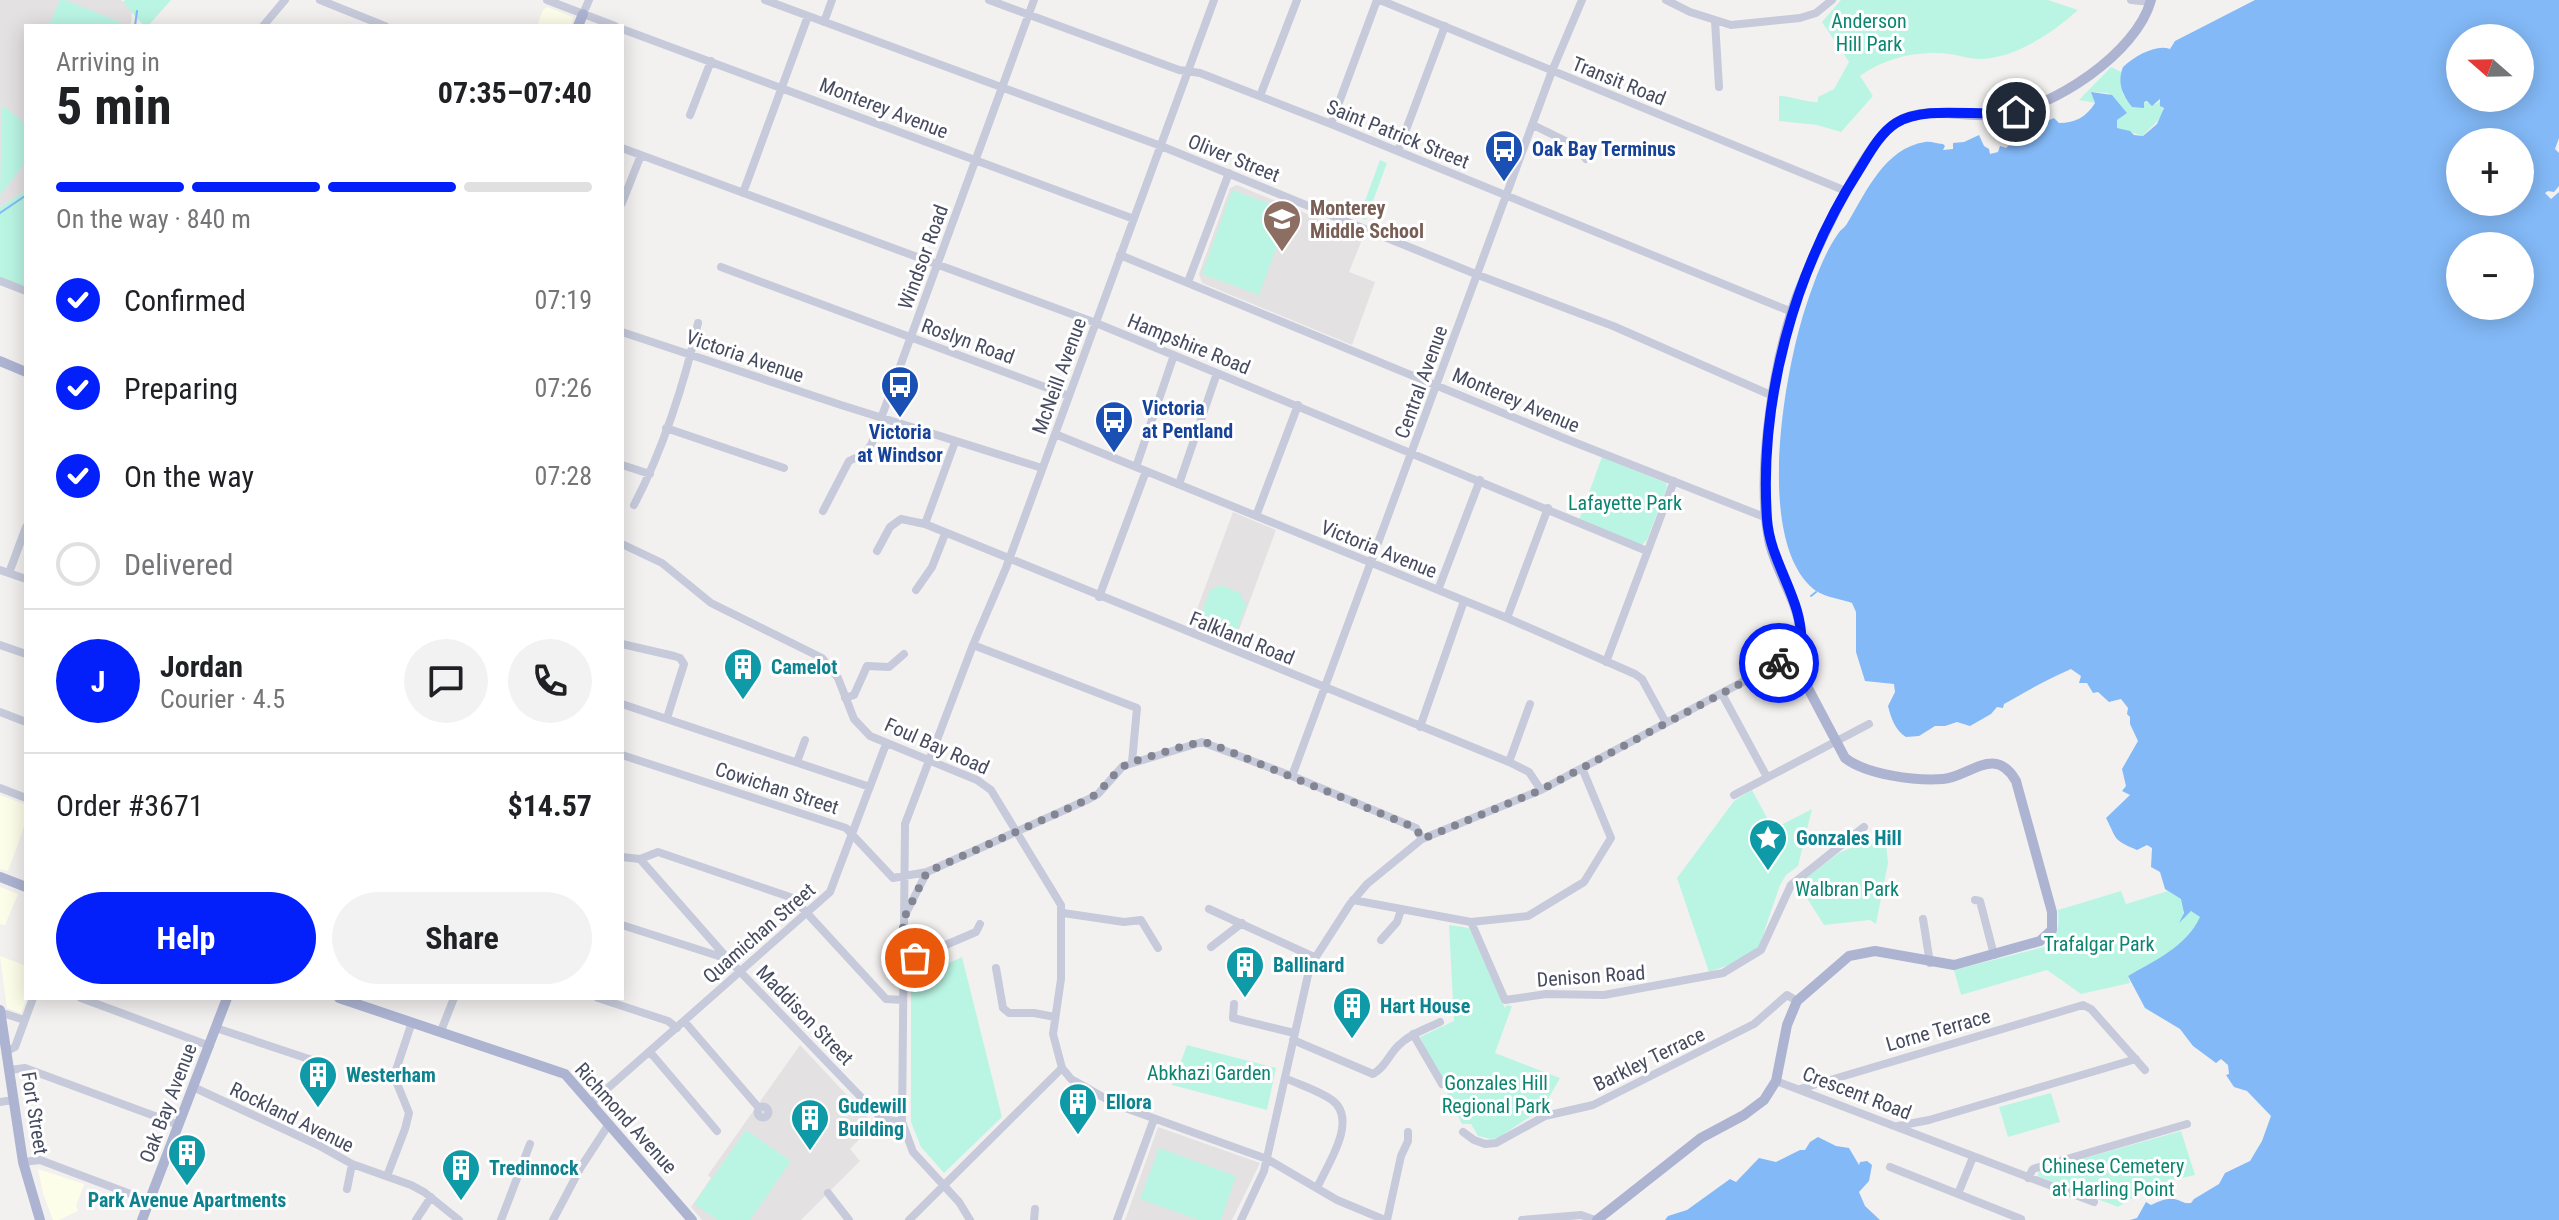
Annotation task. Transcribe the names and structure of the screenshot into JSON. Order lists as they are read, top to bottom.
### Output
{
  "streets": {
    "main road": [
      "Crescent Road",
      "Oak Bay Avenue",
      "Fort Street",
      "Richmond Avenue"
    ],
    "street": [
      "Transit Road",
      "Monterey Avenue",
      "Saint Patrick Street",
      "Oliver Street",
      "Windsor Road",
      "Roslyn Road",
      "Hampshire Road",
      "Victoria Avenue",
      "McNeill Avenue",
      "Central Avenue",
      "Falkland Road",
      "Foul Bay Road",
      "Cowichan Street",
      "Quamichan Street",
      "Denison Road",
      "Maddison Street",
      "Lorne Terrace",
      "Barkley Terrace",
      "Rockland Avenue"
    ]
  },
  "crossings": [
    ["Transit Road", "Central Avenue"],
    ["Monterey Avenue", "Windsor Road"],
    ["Monterey Avenue", "McNeill Avenue"],
    ["Monterey Avenue", "Central Avenue"],
    ["Saint Patrick Street", "Windsor Road"],
    ["Saint Patrick Street", "McNeill Avenue"],
    ["Saint Patrick Street", "Central Avenue"],
    ["Oliver Street", "Windsor Road"],
    ["Oliver Street", "McNeill Avenue"],
    ["Oliver Street", "Central Avenue"],
    ["Windsor Road", "Roslyn Road"],
    ["Windsor Road", "Hampshire Road"],
    ["Windsor Road", "Victoria Avenue"],
    ["Roslyn Road", "McNeill Avenue"],
    ["Hampshire Road", "McNeill Avenue"],
    ["Hampshire Road", "Central Avenue"],
    ["Victoria Avenue", "McNeill Avenue"],
    ["Victoria Avenue", "Central Avenue"],
    ["McNeill Avenue", "Falkland Road"],
    ["McNeill Avenue", "Foul Bay Road"],
    ["McNeill Avenue", "Cowichan Street"],
    ["McNeill Avenue", "Maddison Street"],
    ["Central Avenue", "Falkland Road"],
    ["Foul Bay Road", "Quamichan Street"],
    ["Cowichan Street", "Quamichan Street"],
    ["Quamichan Street", "Maddison Street"],
    ["Quamichan Street", "Richmond Avenue"],
    ["Lorne Terrace", "Crescent Road"],
    ["Oak Bay Avenue", "Rockland Avenue"]
  ],
  "parks": [
    "Anderson Hill Park",
    "Lafayette Park",
    "Walbran Park",
    "Trafalgar Park",
    "Abkhazi Garden",
    "Gonzales Hill Regional Park",
    "Chinese Cemetery at Harling Point"
  ],
  "places": {
    "bus stop": ["Oak Bay Terminus", "Victoria at Windsor", "Victoria at Pentland"],
    "school or university": ["Monterey Middle School"],
    "building": [
      "Camelot",
      "Ballinard",
      "Hart House",
      "Westerham",
      "Ellora",
      "Gudewill Building",
      "Park Avenue Apartments",
      "Tredinnock"
    ],
    "place": ["Gonzales Hill"]
  },
  "north": "left",
  "page": {
    "map_buttons": ["+", "−"],
    "heading": ["5 min", "Arriving in", "07:35–07:40"],
    "panel": [
      "Jordan",
      "Courier · 4.5",
      "Order #3671",
      "$14.57"
    ],
    "bar": "On the way · 840 m",
    "list": [
      ["Confirmed", "07:19"],
      ["Preparing", "07:26"],
      ["On the way", "07:28"],
      "Delivered"
    ],
    "round": "J",
    "buttons": ["Help", "Share"]
  }
}
